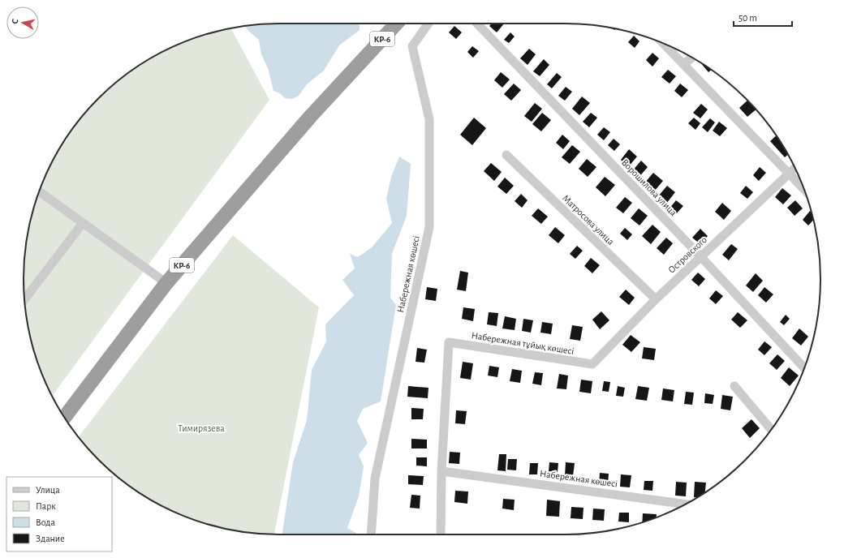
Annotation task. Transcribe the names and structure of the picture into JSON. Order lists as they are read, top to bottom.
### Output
{
  "streets": {
    "highway": ["KP-6"],
    "street": [
      "Ворошилова улица",
      "Матросова улица",
      "Островского",
      "Набережная көшесі",
      "Набережная тұйық көшесі"
    ]
  },
  "crossings": [
    ["Ворошилова улица", "Островского"],
    ["Матросова улица", "Островского"],
    ["Островского", "Набережная тұйық көшесі"],
    ["Набережная көшесі", "Набережная тұйық көшесі"]
  ],
  "parks": ["Тимирязева"],
  "legend": [
    "Улица",
    "Парк",
    "Вода",
    "Здание"
  ],
  "scale_bar": "50 m",
  "north": "left"
}
